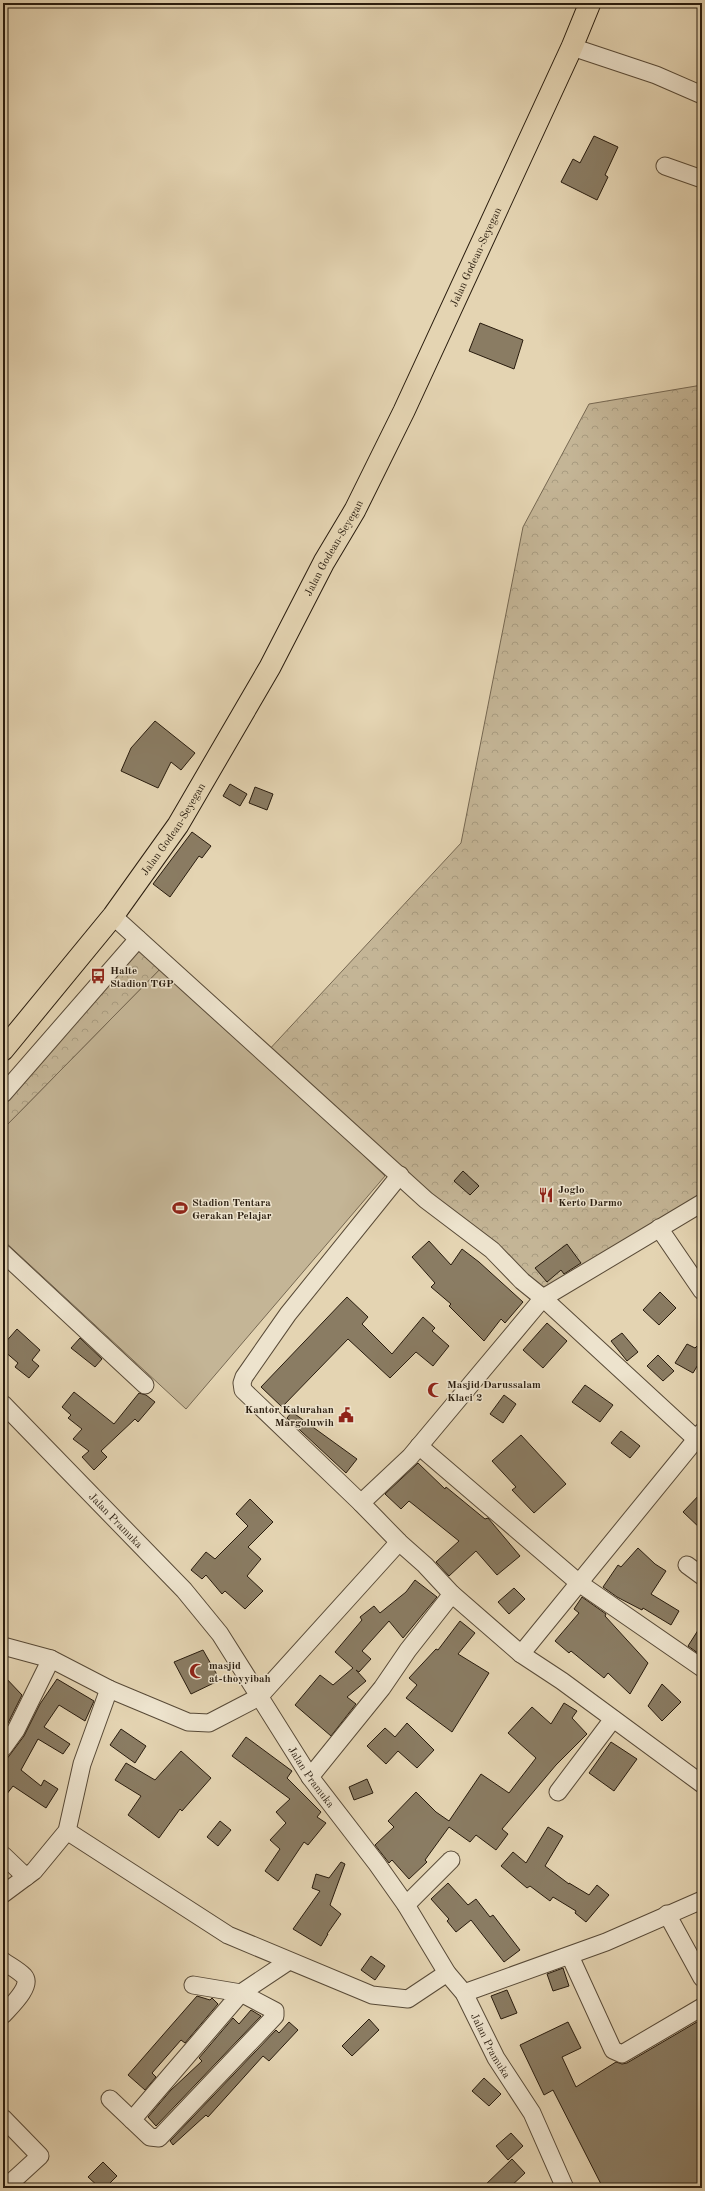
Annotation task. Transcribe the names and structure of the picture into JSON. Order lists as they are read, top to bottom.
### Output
{
  "streets": {
    "main road": ["Jalan Godean-Seyegan"],
    "street": ["Jalan Pramuka"]
  },
  "places": {
    "bus stop": ["Halte Stadion TGP"],
    "restaurant": ["Joglo Kerto Darmo"],
    "sports": ["Stadion Tentara Gerakan Pelajar"],
    "mosque": ["Masjid Darussalam Klaci 2", "masjid at-thoyyibah"],
    "public building": ["Kantor Kalurahan Margoluwih"]
  }
}
